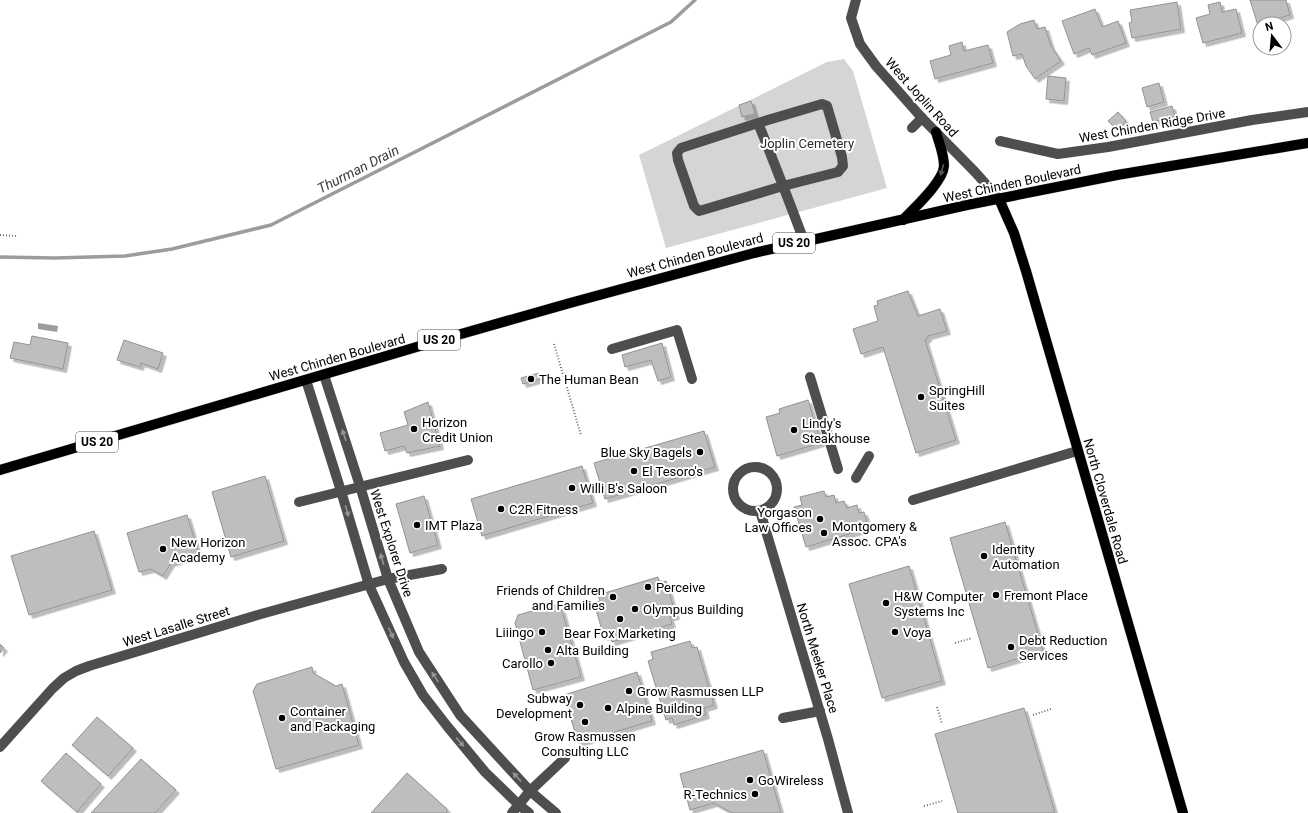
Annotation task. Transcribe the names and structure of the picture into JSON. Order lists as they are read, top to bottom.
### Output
{
  "streets": {
    "main road": ["West Chinden Boulevard", "US 20", "North Cloverdale Road"],
    "street": [
      "West Joplin Road",
      "West Chinden Ridge Drive",
      "West Explorer Drive",
      "West Lasalle Street",
      "North Meeker Place"
    ]
  },
  "crossings": [
    ["West Joplin Road", "West Chinden Boulevard"],
    ["West Joplin Road", "North Cloverdale Road"],
    ["West Chinden Boulevard", "North Cloverdale Road"],
    ["West Chinden Boulevard", "West Explorer Drive"],
    ["West Explorer Drive", "West Lasalle Street"]
  ],
  "water": ["Thurman Drain"],
  "parks": ["Joplin Cemetery"],
  "places": [
    "The Human Bean",
    "SpringHill Suites",
    "Horizon Credit Union",
    "Lindy's Steakhouse",
    "Blue Sky Bagels",
    "El Tesoro's",
    "Willi B's Saloon",
    "C2R Fitness",
    "Yorgason Law Offices",
    "IMT Plaza",
    "Montgomery & Assoc. CPA's",
    "New Horizon Academy",
    "Identity Automation",
    "Perceive",
    "Fremont Place",
    "Friends of Children and Families",
    "H&W Computer Systems Inc",
    "Olympus Building",
    "Bear Fox Marketing",
    "Liiingo",
    "Voya",
    "Debt Reduction Services",
    "Alta Building",
    "Carollo",
    "Grow Rasmussen LLP",
    "Subway Development",
    "Alpine Building",
    "Container and Packaging",
    "Grow Rasmussen Consulting LLC",
    "GoWireless",
    "R-Technics"
  ],
  "north": "top"
}
